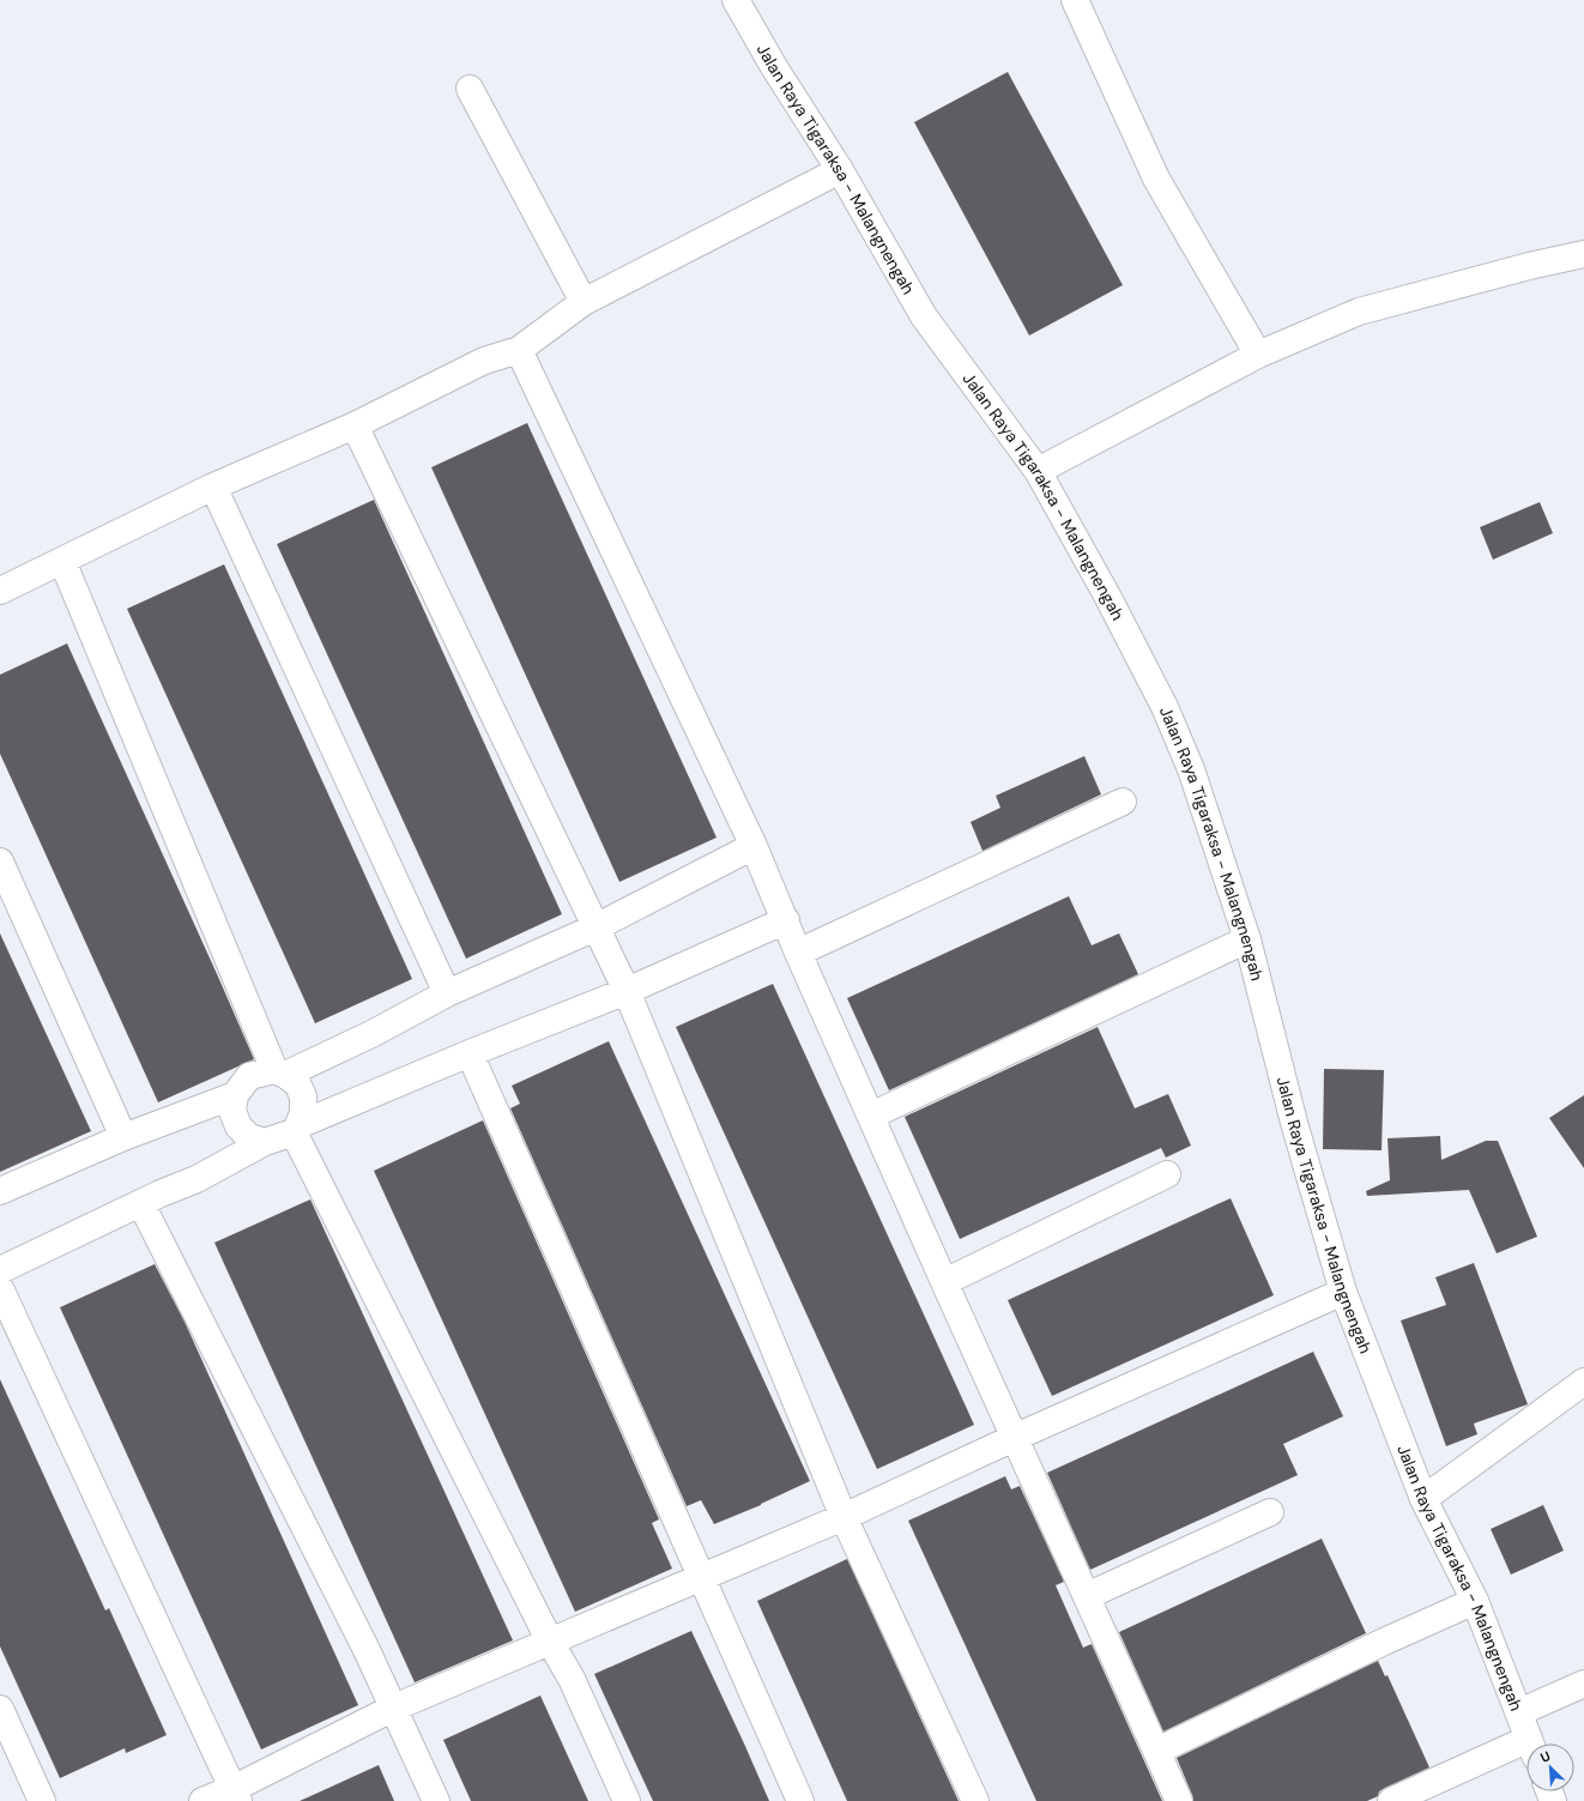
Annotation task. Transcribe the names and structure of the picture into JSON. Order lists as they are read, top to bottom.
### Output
{
  "streets": {
    "street": ["Jalan Raya Tigaraksa - Malangnengah"]
  },
  "north": "top left"
}
